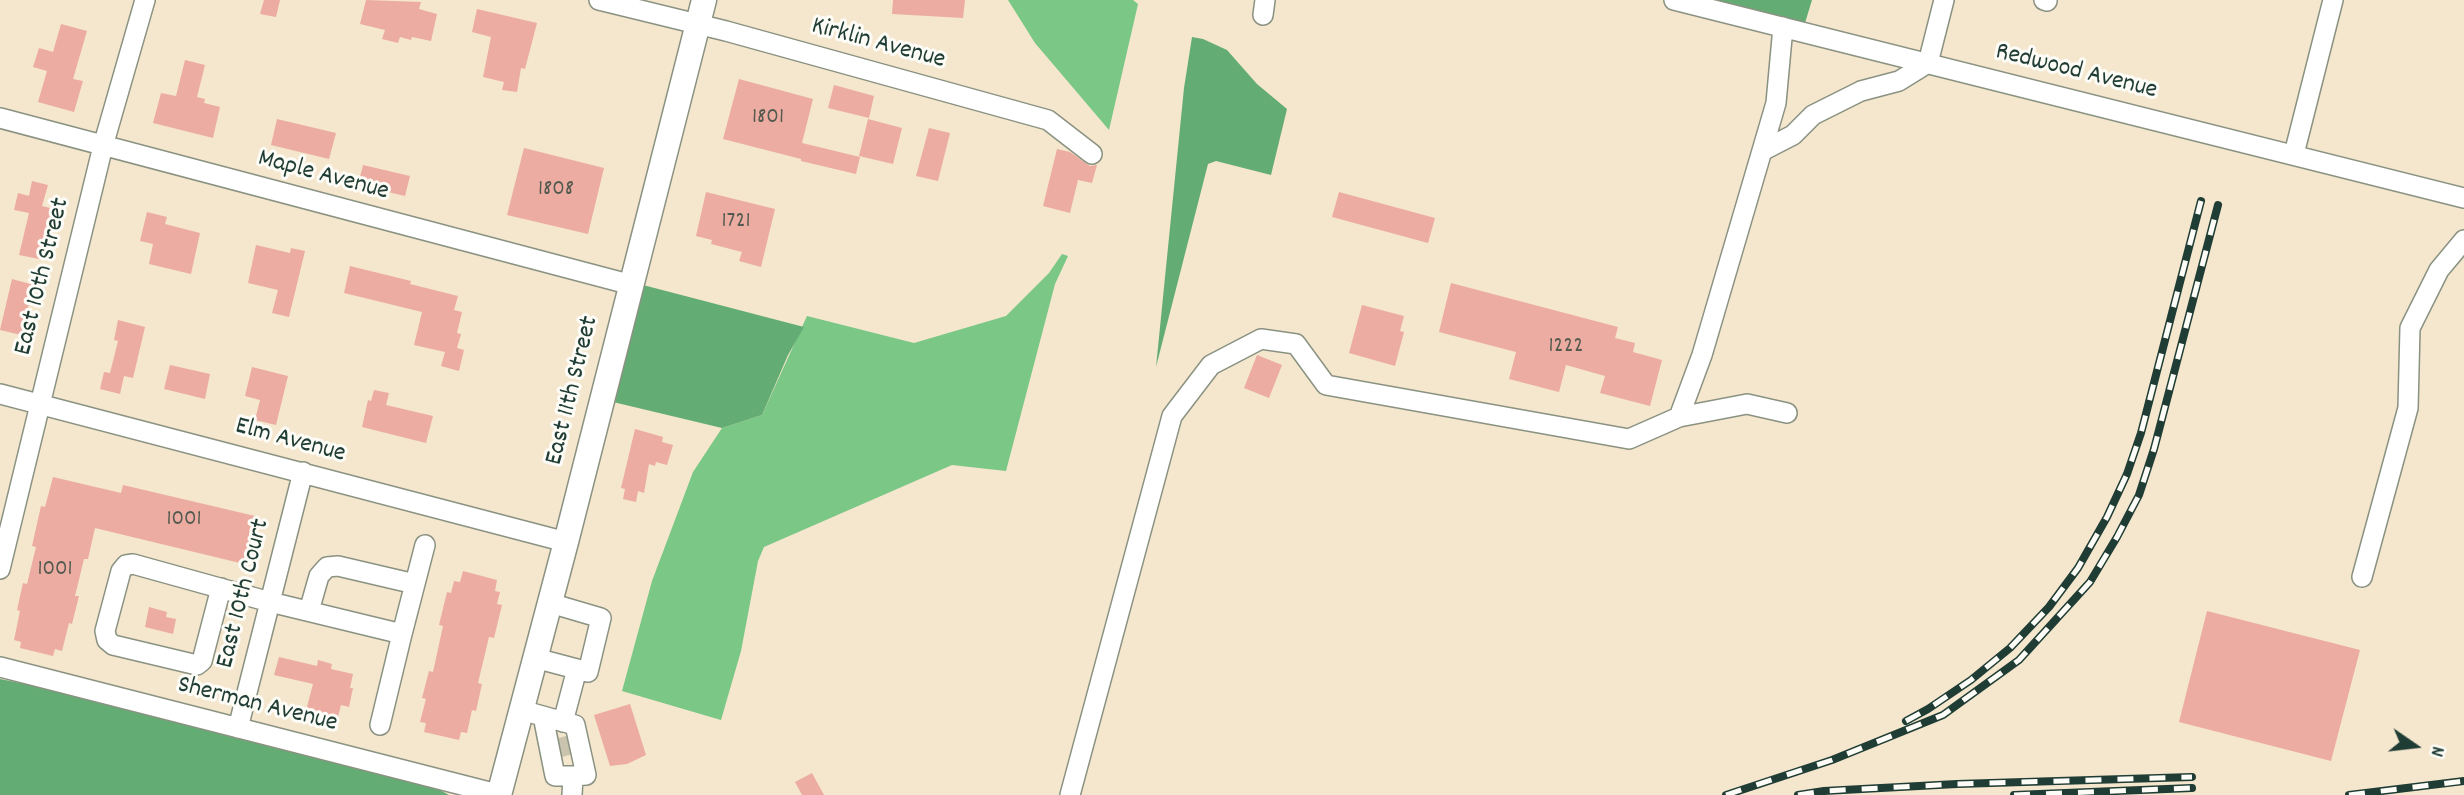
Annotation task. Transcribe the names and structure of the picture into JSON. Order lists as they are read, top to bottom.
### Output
{
  "streets": {
    "main road": ["East 11th Street"],
    "street": [
      "Kirklin Avenue",
      "Redwood Avenue",
      "Maple Avenue",
      "East 10th Street",
      "Elm Avenue",
      "East 10th Court",
      "Sherman Avenue"
    ]
  },
  "crossings": [
    ["Kirklin Avenue", "East 11th Street"],
    ["Maple Avenue", "East 10th Street"],
    ["Maple Avenue", "East 11th Street"],
    ["East 10th Street", "Elm Avenue"],
    ["East 11th Street", "Elm Avenue"],
    ["East 11th Street", "Sherman Avenue"],
    ["Elm Avenue", "East 10th Court"],
    ["East 10th Court", "Sherman Avenue"]
  ],
  "house_numbers": [
    "1801",
    "1808",
    "1721",
    "1222",
    "1001",
    "1001"
  ],
  "north": "right"
}
